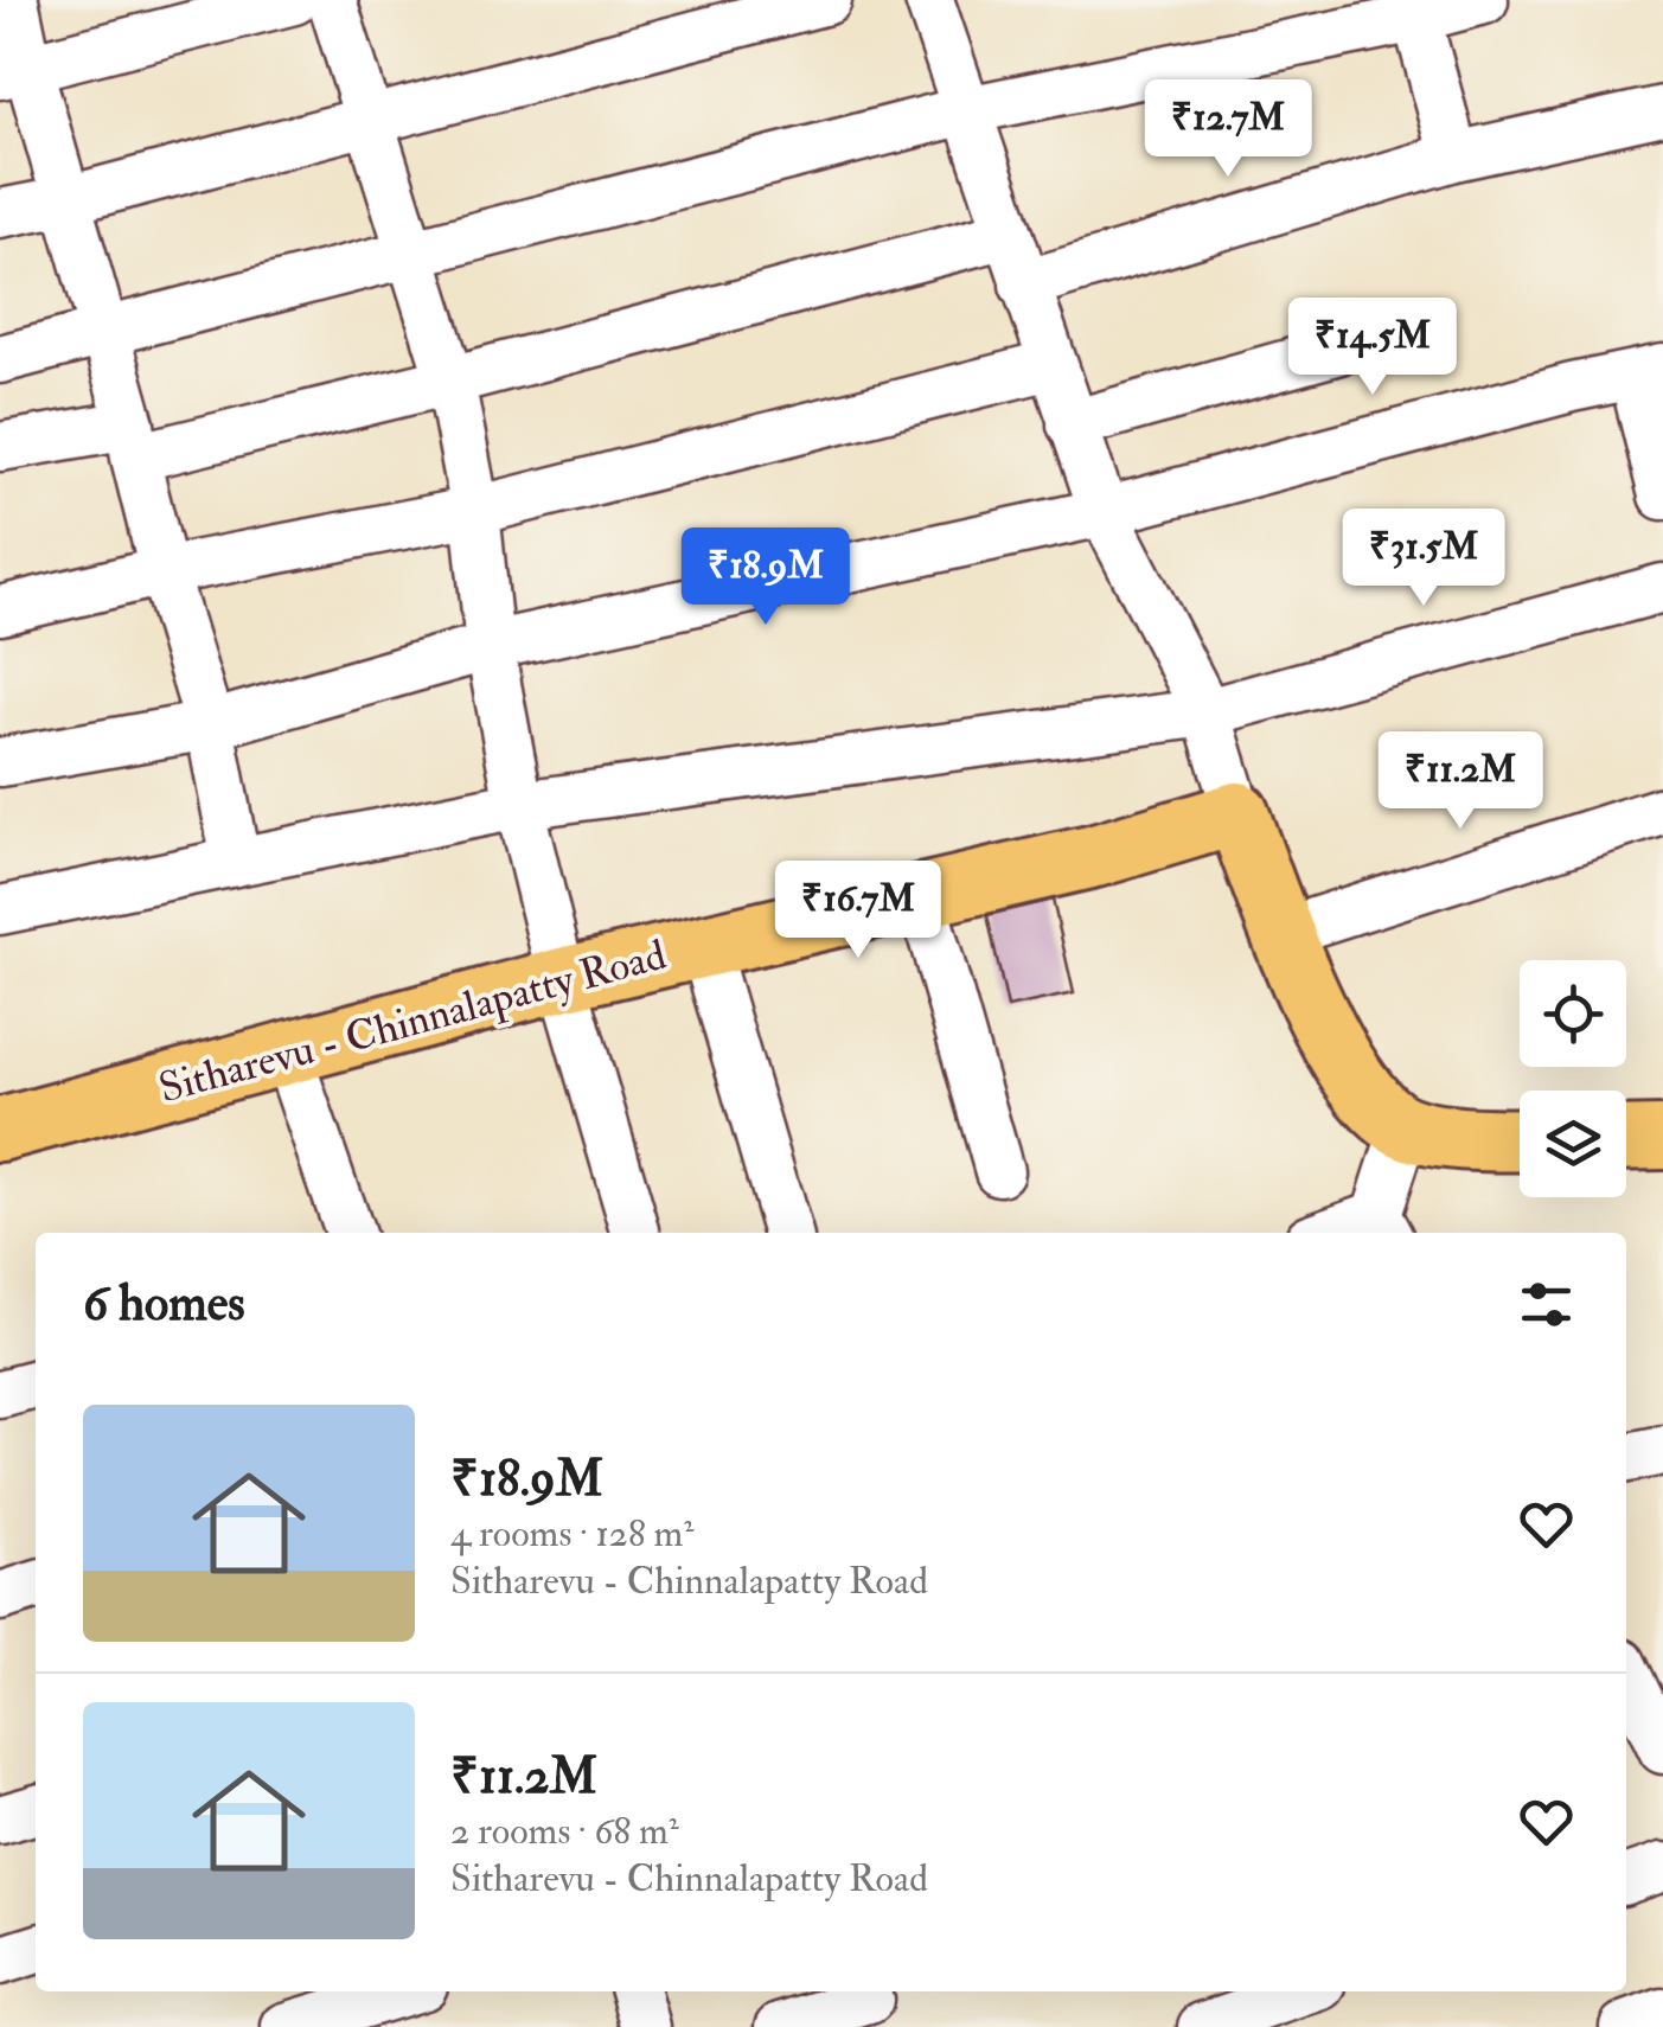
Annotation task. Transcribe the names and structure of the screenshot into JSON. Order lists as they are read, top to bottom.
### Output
{
  "streets": {
    "main road": ["Sitharevu - Chinnalapatty Road"]
  },
  "page": {
    "price": [
      "₹12.7M",
      "₹14.5M",
      "₹31.5M",
      "₹18.9M",
      "₹11.2M",
      "₹16.7M"
    ],
    "heading": "6 homes",
    "list": [
      {
        "name": "₹18.9M",
        "note": "4 rooms · 128 m² · Sitharevu - Chinnalapatty Road"
      },
      {
        "name": "₹11.2M",
        "note": "2 rooms · 68 m² · Sitharevu - Chinnalapatty Road"
      }
    ]
  }
}
